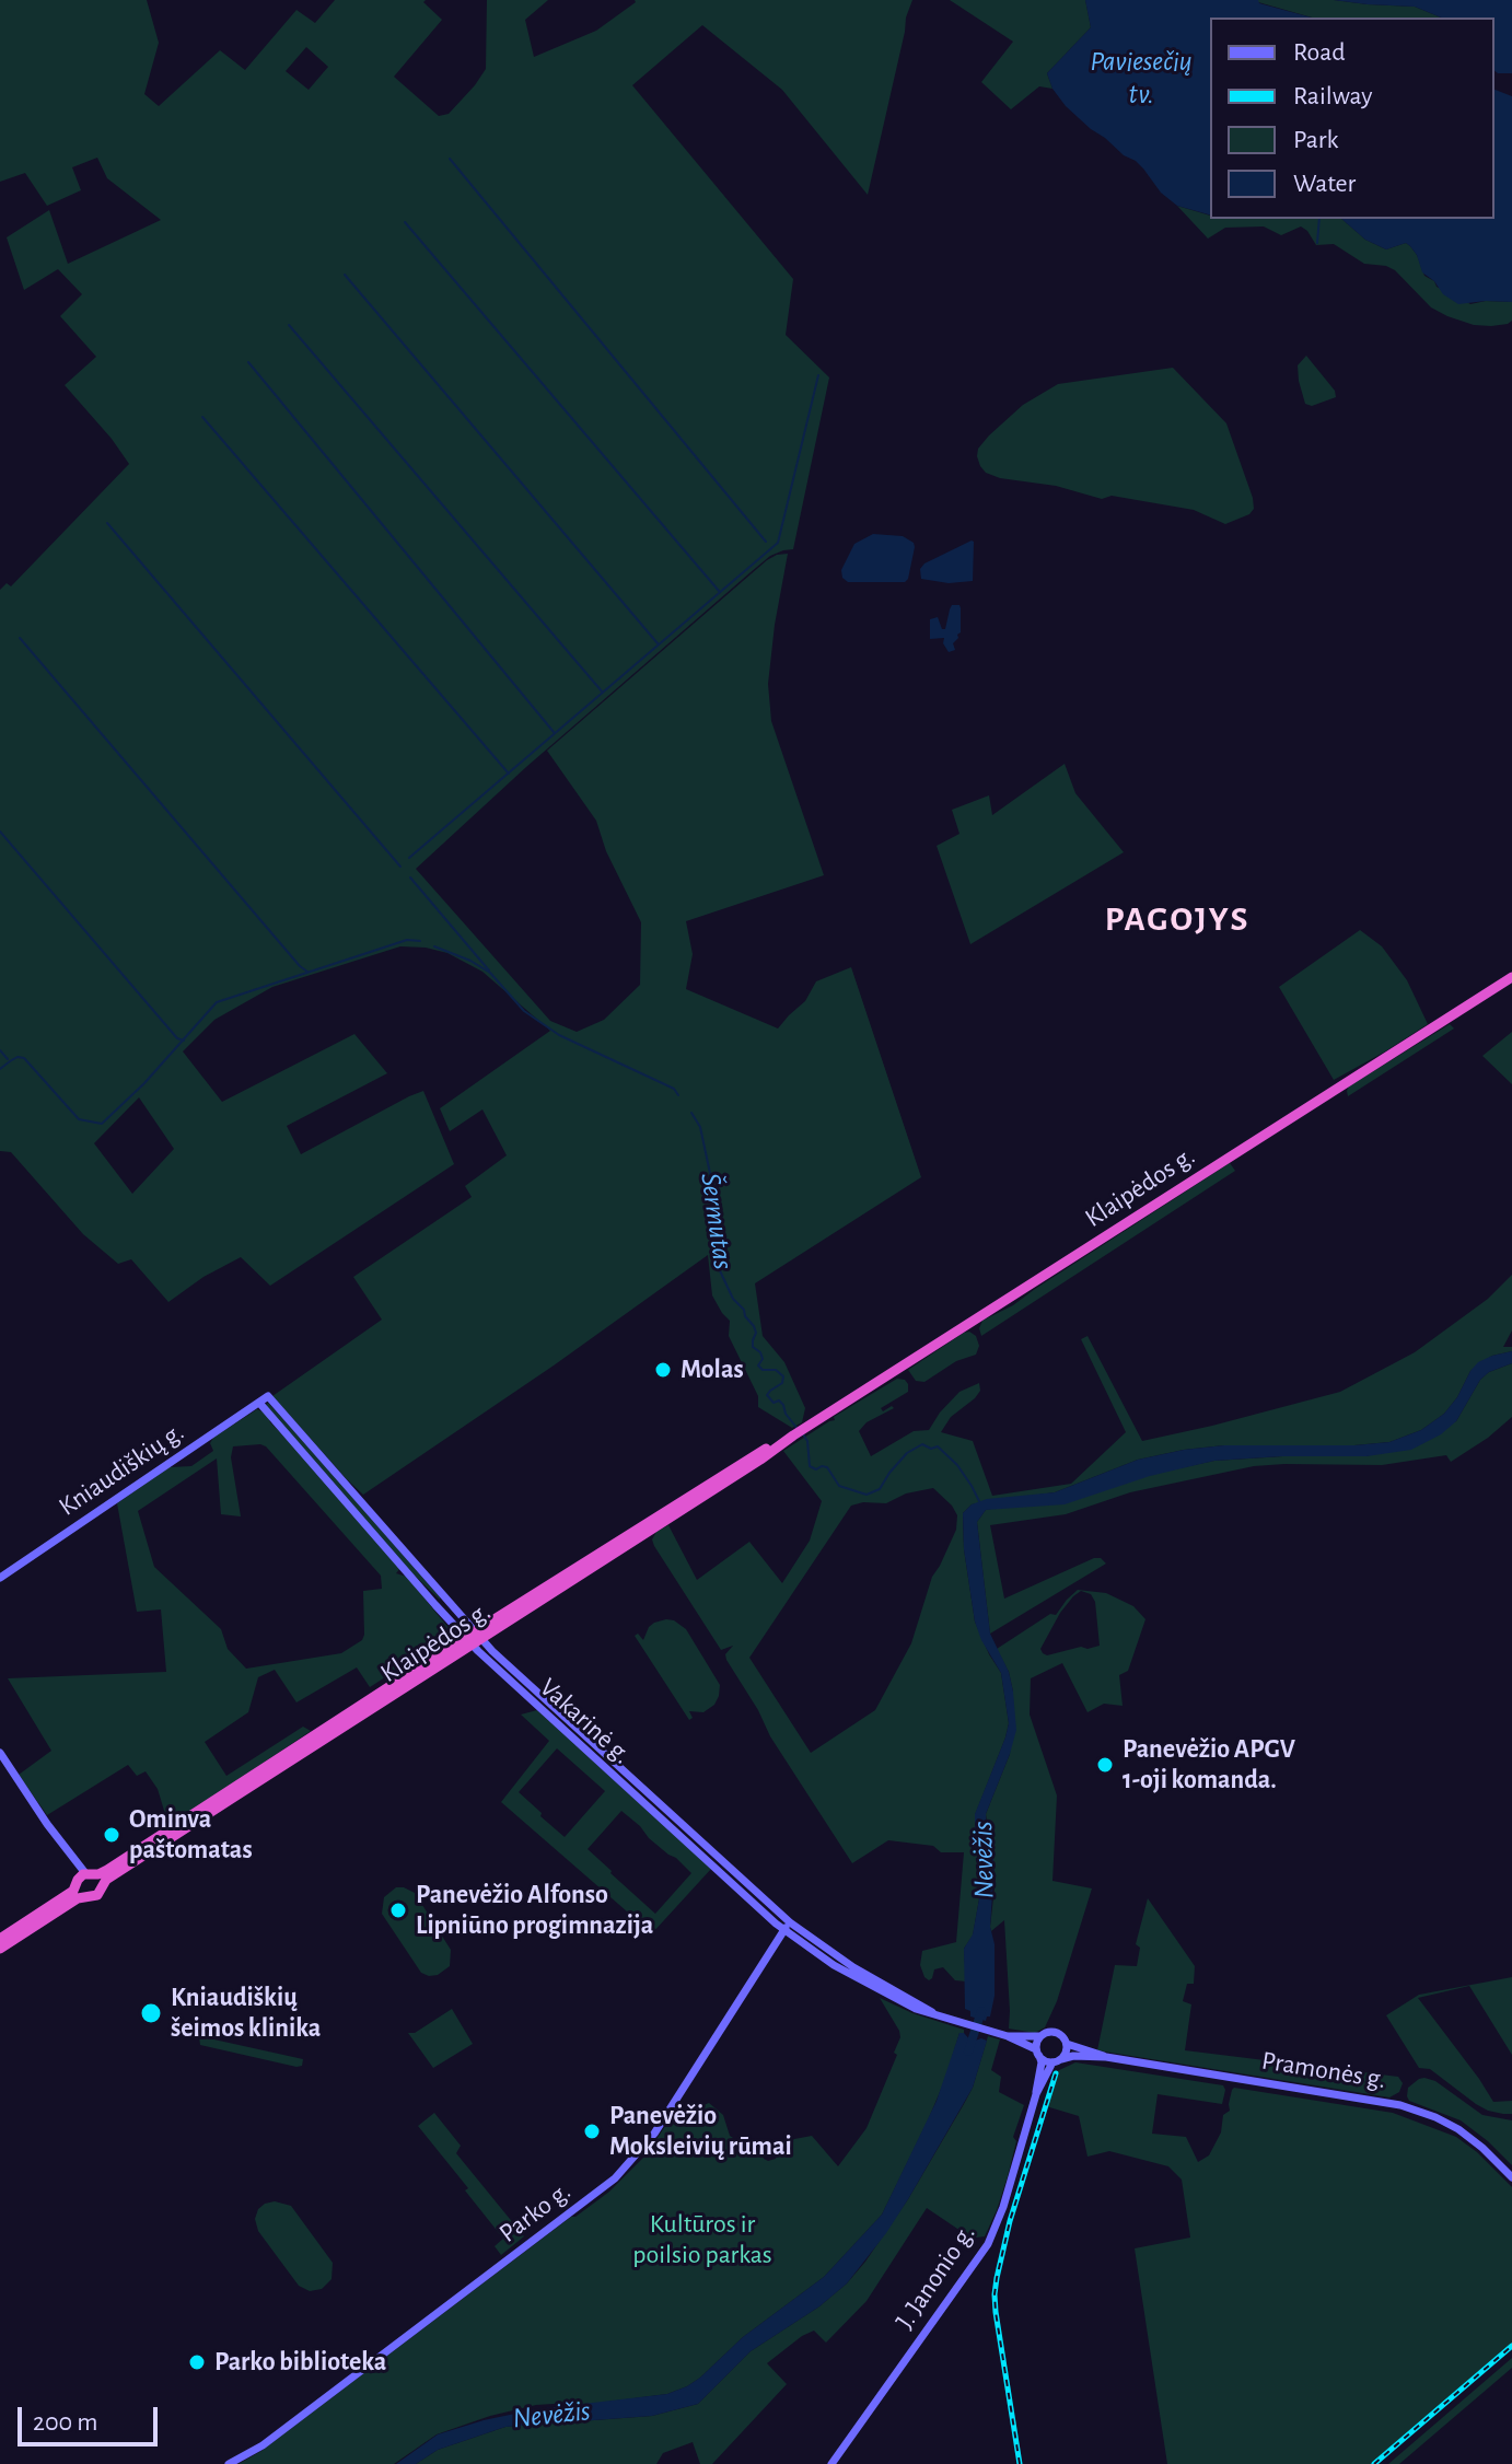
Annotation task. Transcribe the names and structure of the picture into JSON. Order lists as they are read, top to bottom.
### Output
{
  "streets": {
    "highway": ["Klaipėdos g."],
    "main road": [
      "Kniaudiškių g.",
      "Vakarinė g.",
      "Pramonės g.",
      "Parko g.",
      "J. Janonio g."
    ]
  },
  "crossings": [
    ["Klaipėdos g.", "Vakarinė g."],
    ["Kniaudiškių g.", "Vakarinė g."],
    ["Vakarinė g.", "Pramonės g."],
    ["Vakarinė g.", "Parko g."],
    ["Vakarinė g.", "J. Janonio g."],
    ["Pramonės g.", "J. Janonio g."]
  ],
  "districts": ["PAGOJYS"],
  "water": ["Paviesečių tv.", "Šermutas", "Nevėžis"],
  "parks": ["Kultūros ir poilsio parkas"],
  "places": [
    "Molas",
    "Panevėžio APGV 1-oji komanda.",
    "Ominva paštomatas",
    "Panevėžio Alfonso Lipniūno progimnazija",
    "Kniaudiškių šeimos klinika",
    "Panevėžio Moksleivių rūmai",
    "Parko biblioteka"
  ],
  "legend": [
    "Road",
    "Railway",
    "Park",
    "Water"
  ],
  "scale_bar": "200 m"
}
